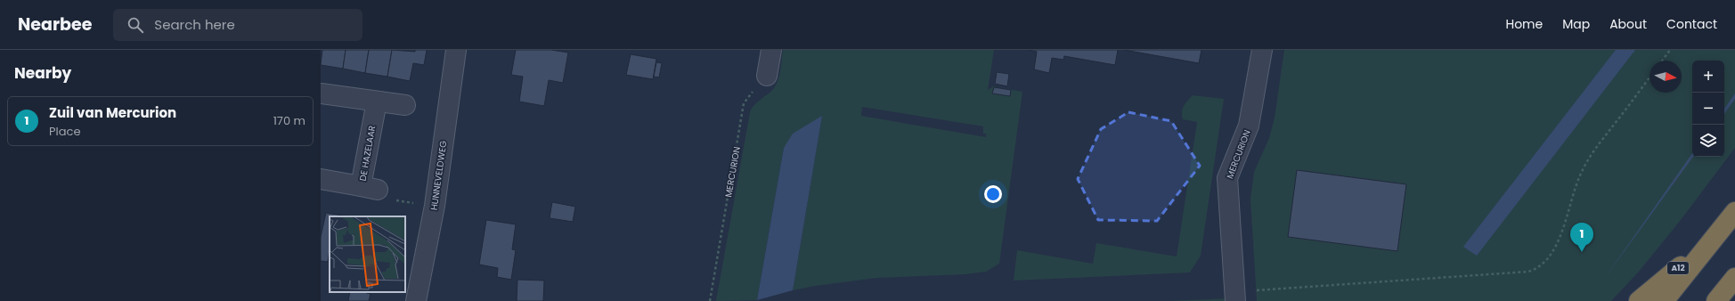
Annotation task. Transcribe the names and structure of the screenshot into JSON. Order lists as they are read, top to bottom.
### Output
{
  "streets": {
    "highway": ["A12"],
    "street": ["DE HAZELAAR", "MERCURION", "HUNNEVELDWEG"]
  },
  "north": "right",
  "page": {
    "header": "Nearbee",
    "search": "Search here",
    "nav": [
      "Home",
      "Map",
      "About",
      "Contact"
    ],
    "heading": "Nearby",
    "map_buttons": ["+", "−"],
    "list": [
      {
        "mark": "1",
        "name": "Zuil van Mercurion",
        "note": "Place",
        "value": "170 m"
      }
    ],
    "pins": "1"
  }
}
